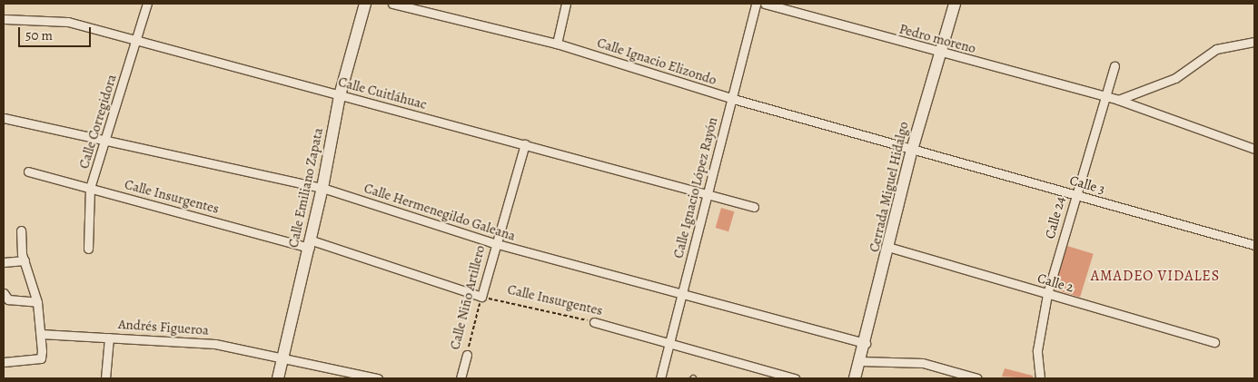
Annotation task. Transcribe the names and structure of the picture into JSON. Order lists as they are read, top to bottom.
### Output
{
  "streets": {
    "street": [
      "Pedro moreno",
      "Calle Ignacio Elizondo",
      "Calle Cuitláhuac",
      "Calle Corregidora",
      "Calle 3",
      "Cerrada Miguel Hidalgo",
      "Calle Emiliano Zapata",
      "Calle Ignacio López Rayón",
      "Calle Insurgentes",
      "Calle Hermenegildo Galeana",
      "Calle 24",
      "Calle 2",
      "Calle Niño Artillero",
      "Andrés Figueroa"
    ]
  },
  "crossings": [
    ["Pedro moreno", "Cerrada Miguel Hidalgo"],
    ["Pedro moreno", "Calle 24"],
    ["Calle Ignacio Elizondo", "Calle 3"],
    ["Calle Ignacio Elizondo", "Cerrada Miguel Hidalgo"],
    ["Calle Ignacio Elizondo", "Calle Ignacio López Rayón"],
    ["Calle Cuitláhuac", "Calle Corregidora"],
    ["Calle Cuitláhuac", "Calle Emiliano Zapata"],
    ["Calle Cuitláhuac", "Calle Ignacio López Rayón"],
    ["Calle Cuitláhuac", "Calle Niño Artillero"],
    ["Calle Corregidora", "Calle Insurgentes"],
    ["Calle Corregidora", "Calle Hermenegildo Galeana"],
    ["Calle 3", "Cerrada Miguel Hidalgo"],
    ["Calle 3", "Calle 24"],
    ["Cerrada Miguel Hidalgo", "Calle Hermenegildo Galeana"],
    ["Cerrada Miguel Hidalgo", "Calle 2"],
    ["Calle Emiliano Zapata", "Calle Insurgentes"],
    ["Calle Emiliano Zapata", "Calle Hermenegildo Galeana"],
    ["Calle Emiliano Zapata", "Andrés Figueroa"],
    ["Calle Ignacio López Rayón", "Calle Insurgentes"],
    ["Calle Ignacio López Rayón", "Calle Hermenegildo Galeana"],
    ["Calle Insurgentes", "Calle Niño Artillero"],
    ["Calle Hermenegildo Galeana", "Calle Niño Artillero"],
    ["Calle 24", "Calle 2"]
  ],
  "districts": ["AMADEO VIDALES"],
  "scale_bar": "50 m"
}
